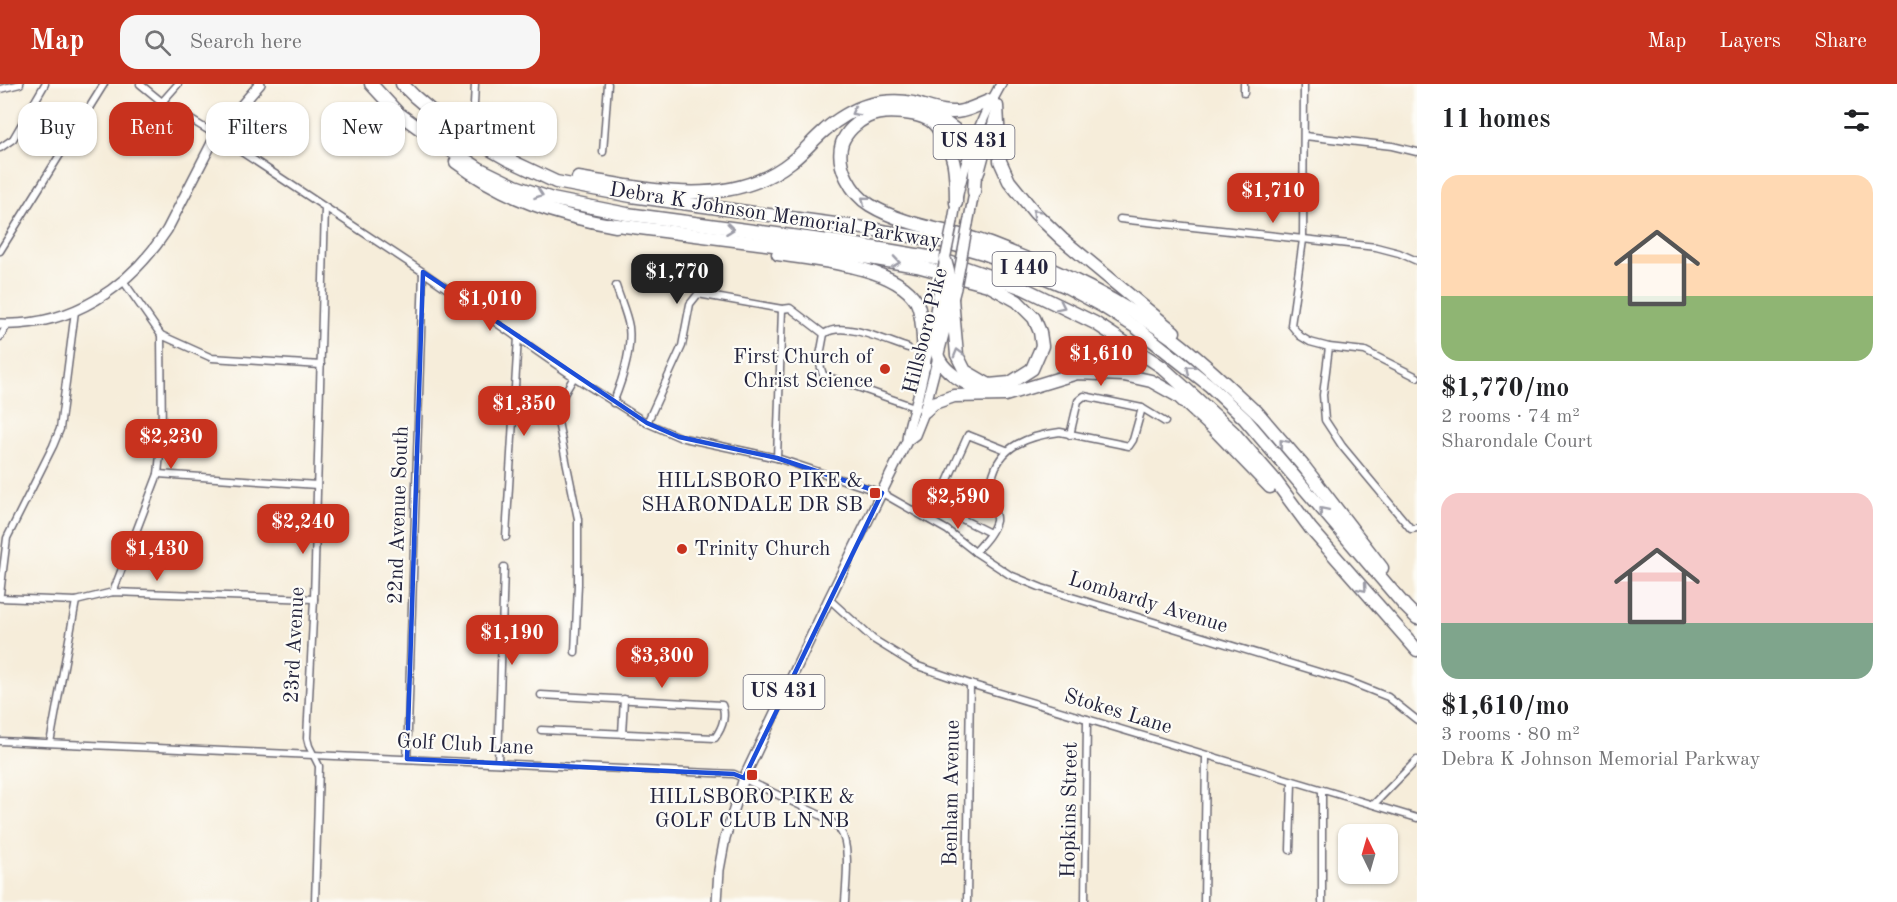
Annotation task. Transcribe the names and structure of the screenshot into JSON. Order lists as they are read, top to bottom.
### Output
{
  "streets": {
    "highway": ["Debra K Johnson Memorial Parkway", "I 440"],
    "main road": ["US 431", "Hillsboro Pike"],
    "street": [
      "22nd Avenue South",
      "Lombardy Avenue",
      "23rd Avenue",
      "Stokes Lane",
      "Golf Club Lane",
      "Benham Avenue",
      "Hopkins Street"
    ]
  },
  "crossings": [
    ["Hillsboro Pike", "Lombardy Avenue"],
    ["Hillsboro Pike", "Stokes Lane"],
    ["Hillsboro Pike", "Golf Club Lane"],
    ["22nd Avenue South", "Lombardy Avenue"],
    ["22nd Avenue South", "Golf Club Lane"],
    ["Lombardy Avenue", "23rd Avenue"],
    ["23rd Avenue", "Golf Club Lane"],
    ["Stokes Lane", "Benham Avenue"],
    ["Stokes Lane", "Hopkins Street"]
  ],
  "places": {
    "other": ["First Church of Christ Science", "Trinity Church"],
    "transit": ["HILLSBORO PIKE & SHARONDALE DR SB", "HILLSBORO PIKE & GOLF CLUB LN NB"]
  },
  "north": "top",
  "page": {
    "header": "Map",
    "search": "Search here",
    "nav": ["Map", "Layers", "Share"],
    "heading": "11 homes",
    "chip": [
      "Buy",
      "Rent",
      "Filters",
      "New",
      "Apartment"
    ],
    "list": [
      {
        "name": "$1,770/mo",
        "note": "2 rooms · 74 m² · Sharondale Court"
      },
      {
        "name": "$1,610/mo",
        "note": "3 rooms · 80 m² · Debra K Johnson Memorial Parkway"
      }
    ],
    "price": [
      "$1,710",
      "$1,770",
      "$1,010",
      "$1,610",
      "$1,350",
      "$2,230",
      "$2,590",
      "$2,240",
      "$1,430",
      "$1,190",
      "$3,300"
    ]
  }
}
